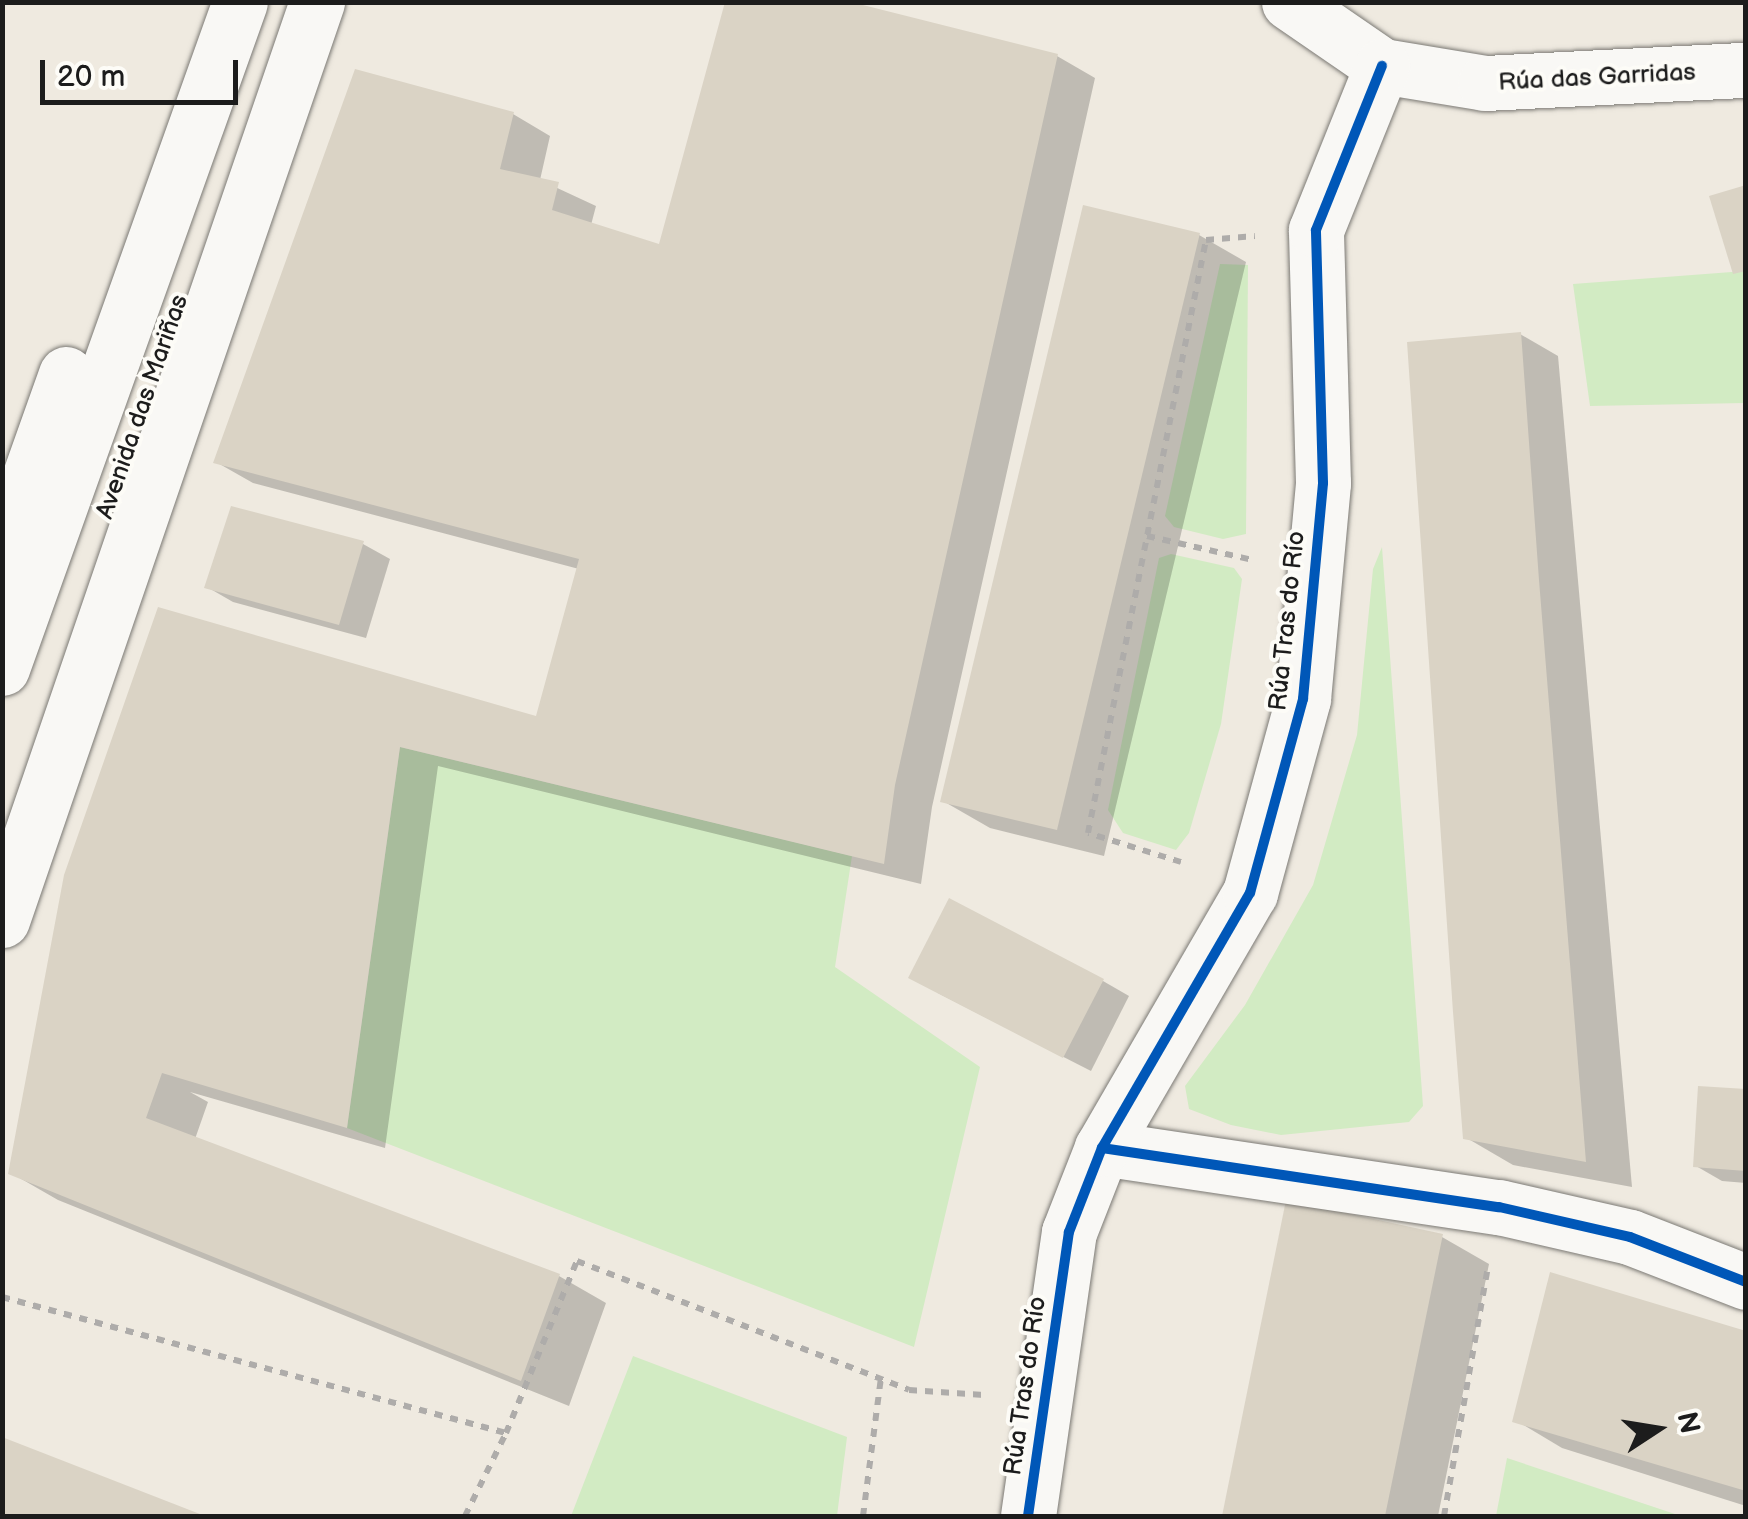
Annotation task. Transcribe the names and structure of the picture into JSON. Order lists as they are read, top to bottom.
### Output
{
  "streets": {
    "main road": ["Rúa das Garridas", "Avenida das Mariñas", "Rúa Tras do Río"]
  },
  "crossings": [
    ["Rúa das Garridas", "Rúa Tras do Río"]
  ],
  "scale_bar": "20 m",
  "north": "right"
}
